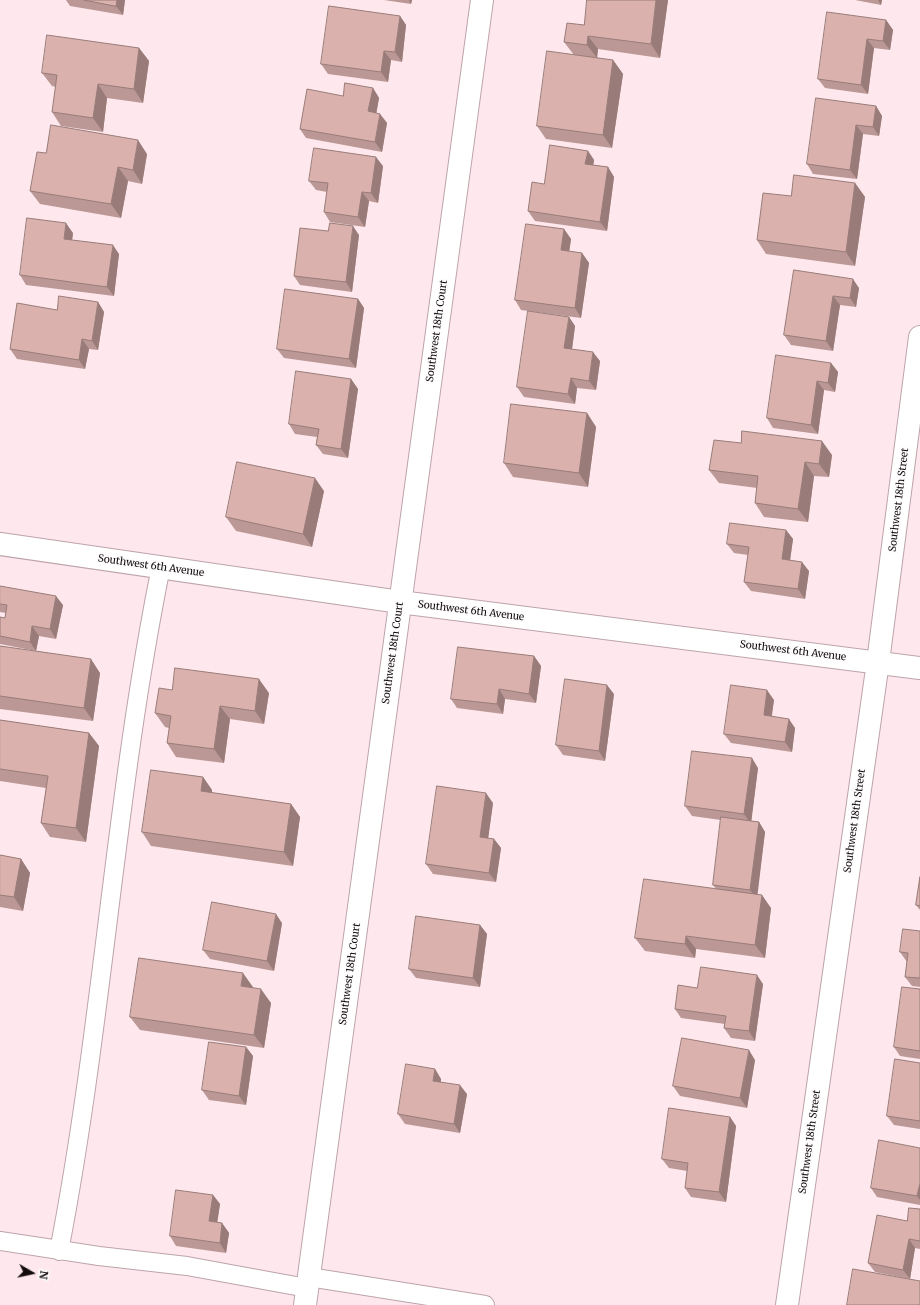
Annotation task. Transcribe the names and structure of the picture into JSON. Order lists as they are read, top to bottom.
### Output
{
  "streets": {
    "street": ["Southwest 18th Court", "Southwest 18th Street", "Southwest 6th Avenue"]
  },
  "crossings": [
    ["Southwest 18th Court", "Southwest 6th Avenue"],
    ["Southwest 18th Street", "Southwest 6th Avenue"]
  ],
  "north": "right"
}
